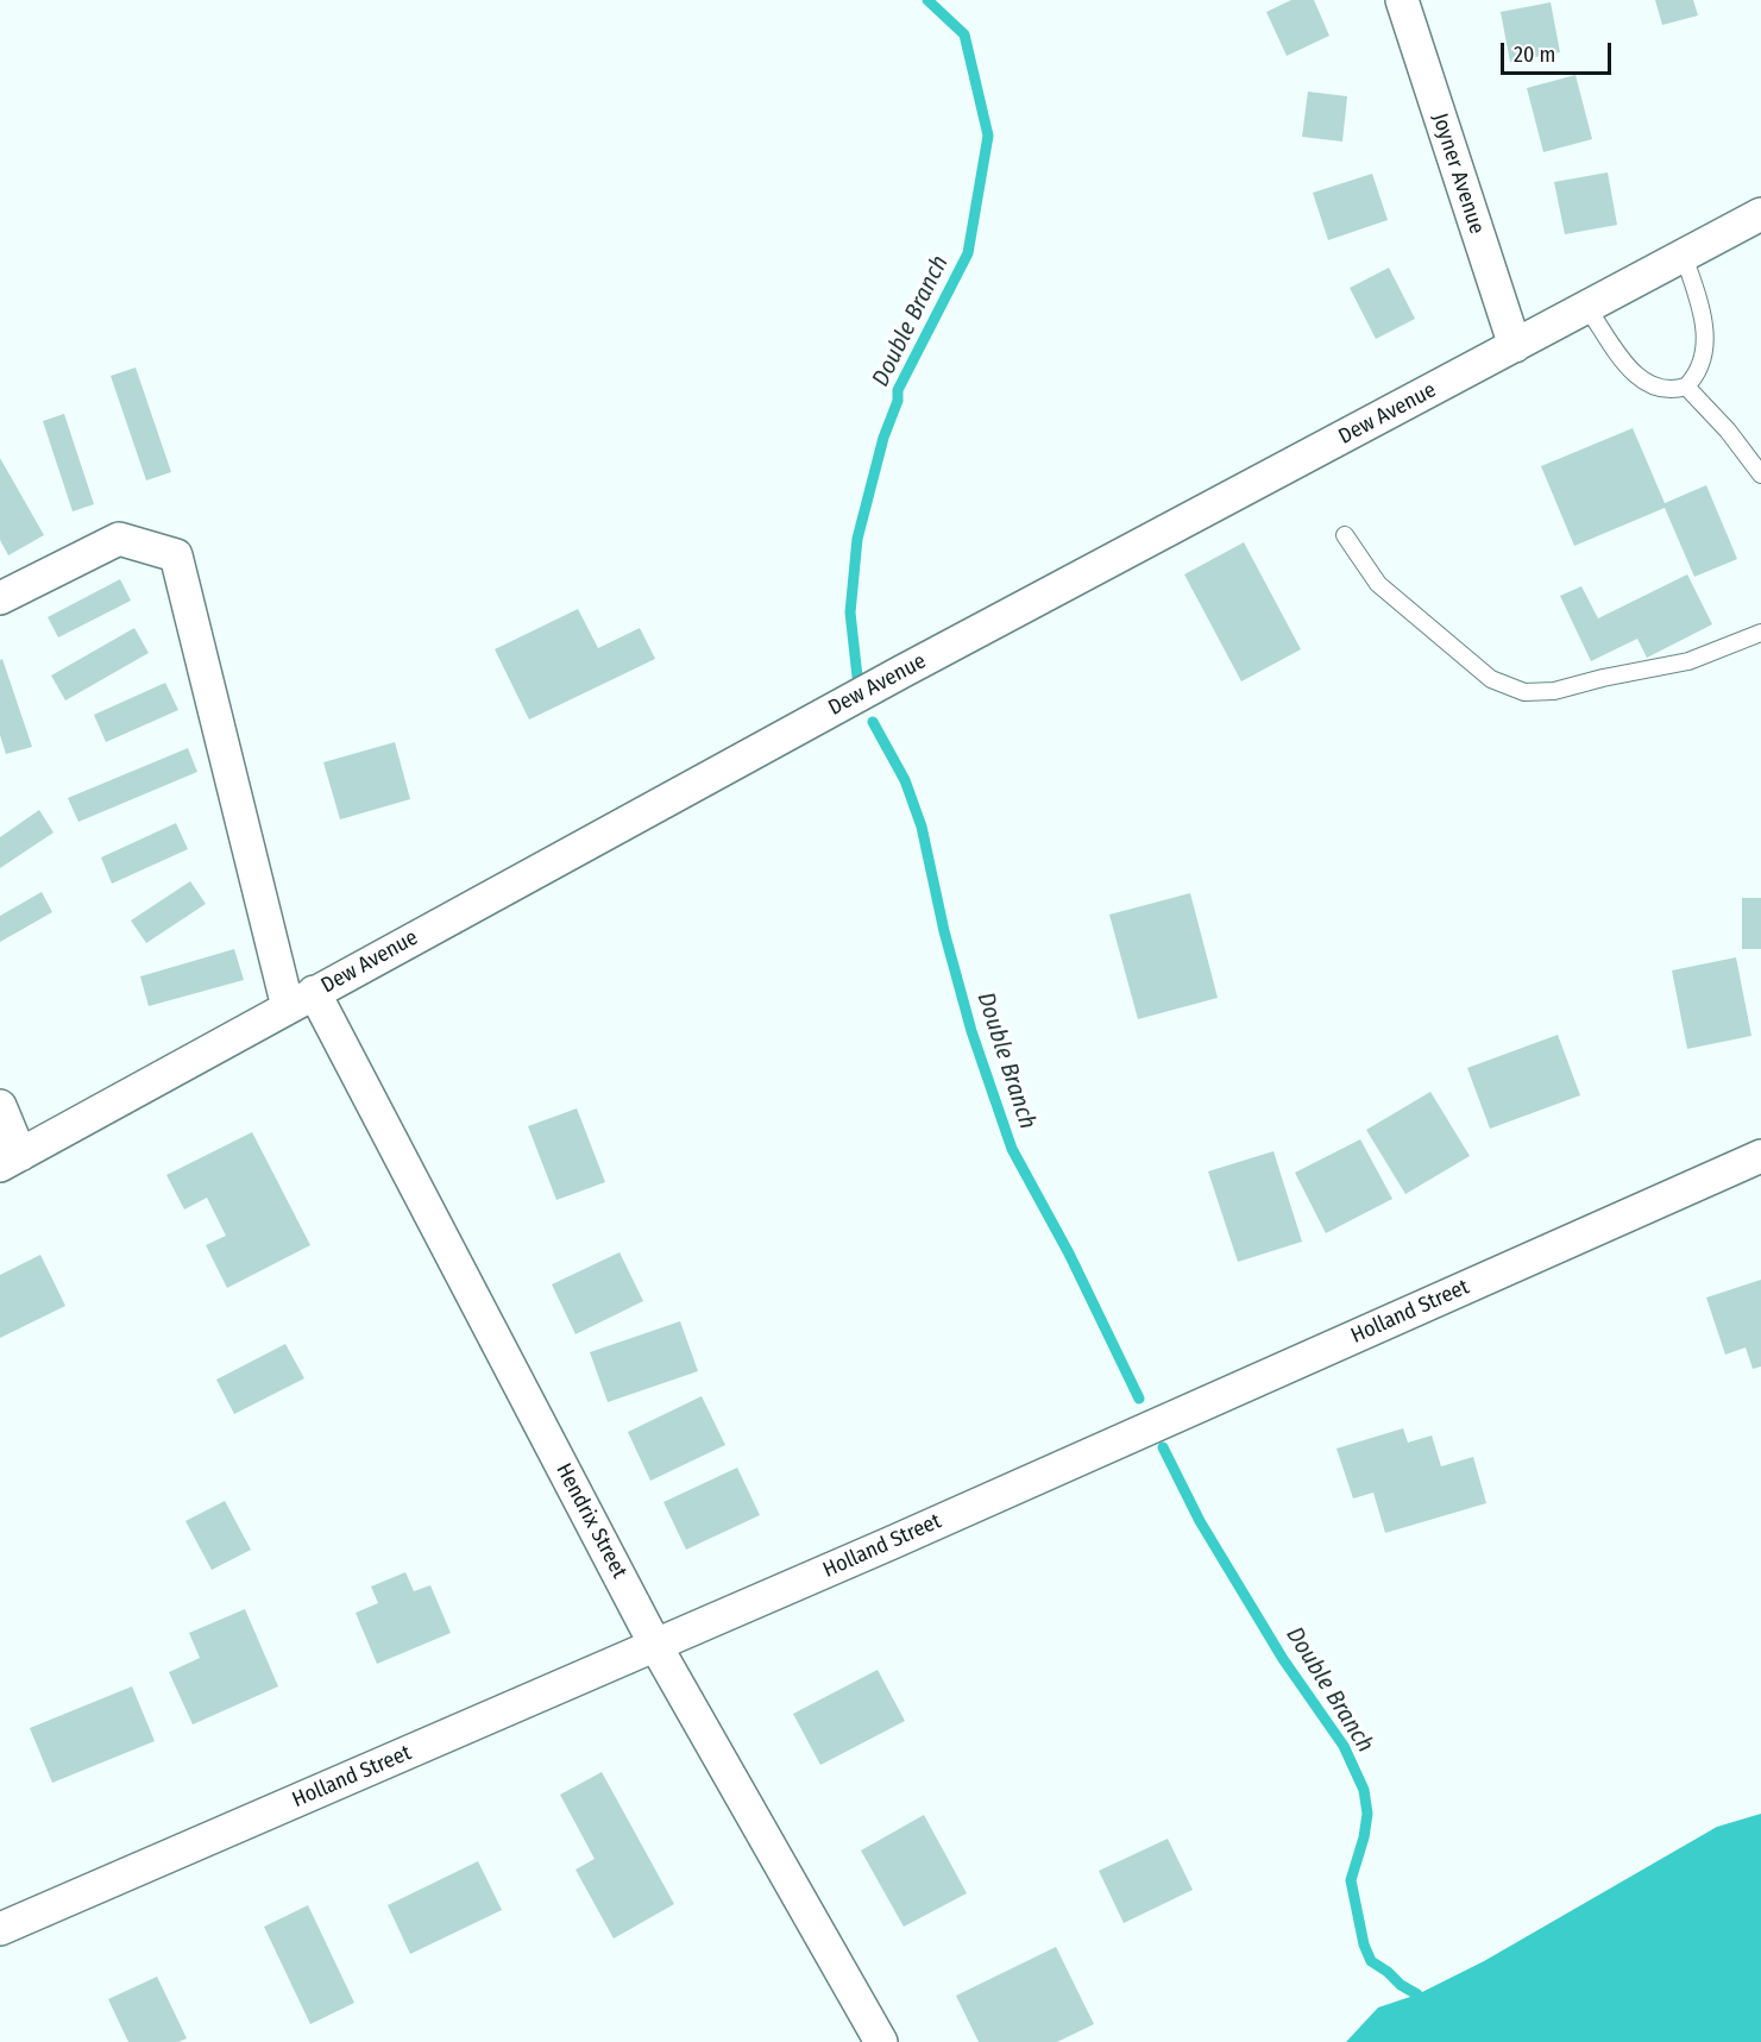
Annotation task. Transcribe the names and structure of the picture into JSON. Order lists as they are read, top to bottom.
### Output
{
  "streets": {
    "street": [
      "Joyner Avenue",
      "Dew Avenue",
      "Holland Street",
      "Hendrix Street"
    ]
  },
  "crossings": [
    ["Joyner Avenue", "Dew Avenue"],
    ["Dew Avenue", "Hendrix Street"],
    ["Holland Street", "Hendrix Street"]
  ],
  "water": ["Double Branch"],
  "scale_bar": "20 m"
}
